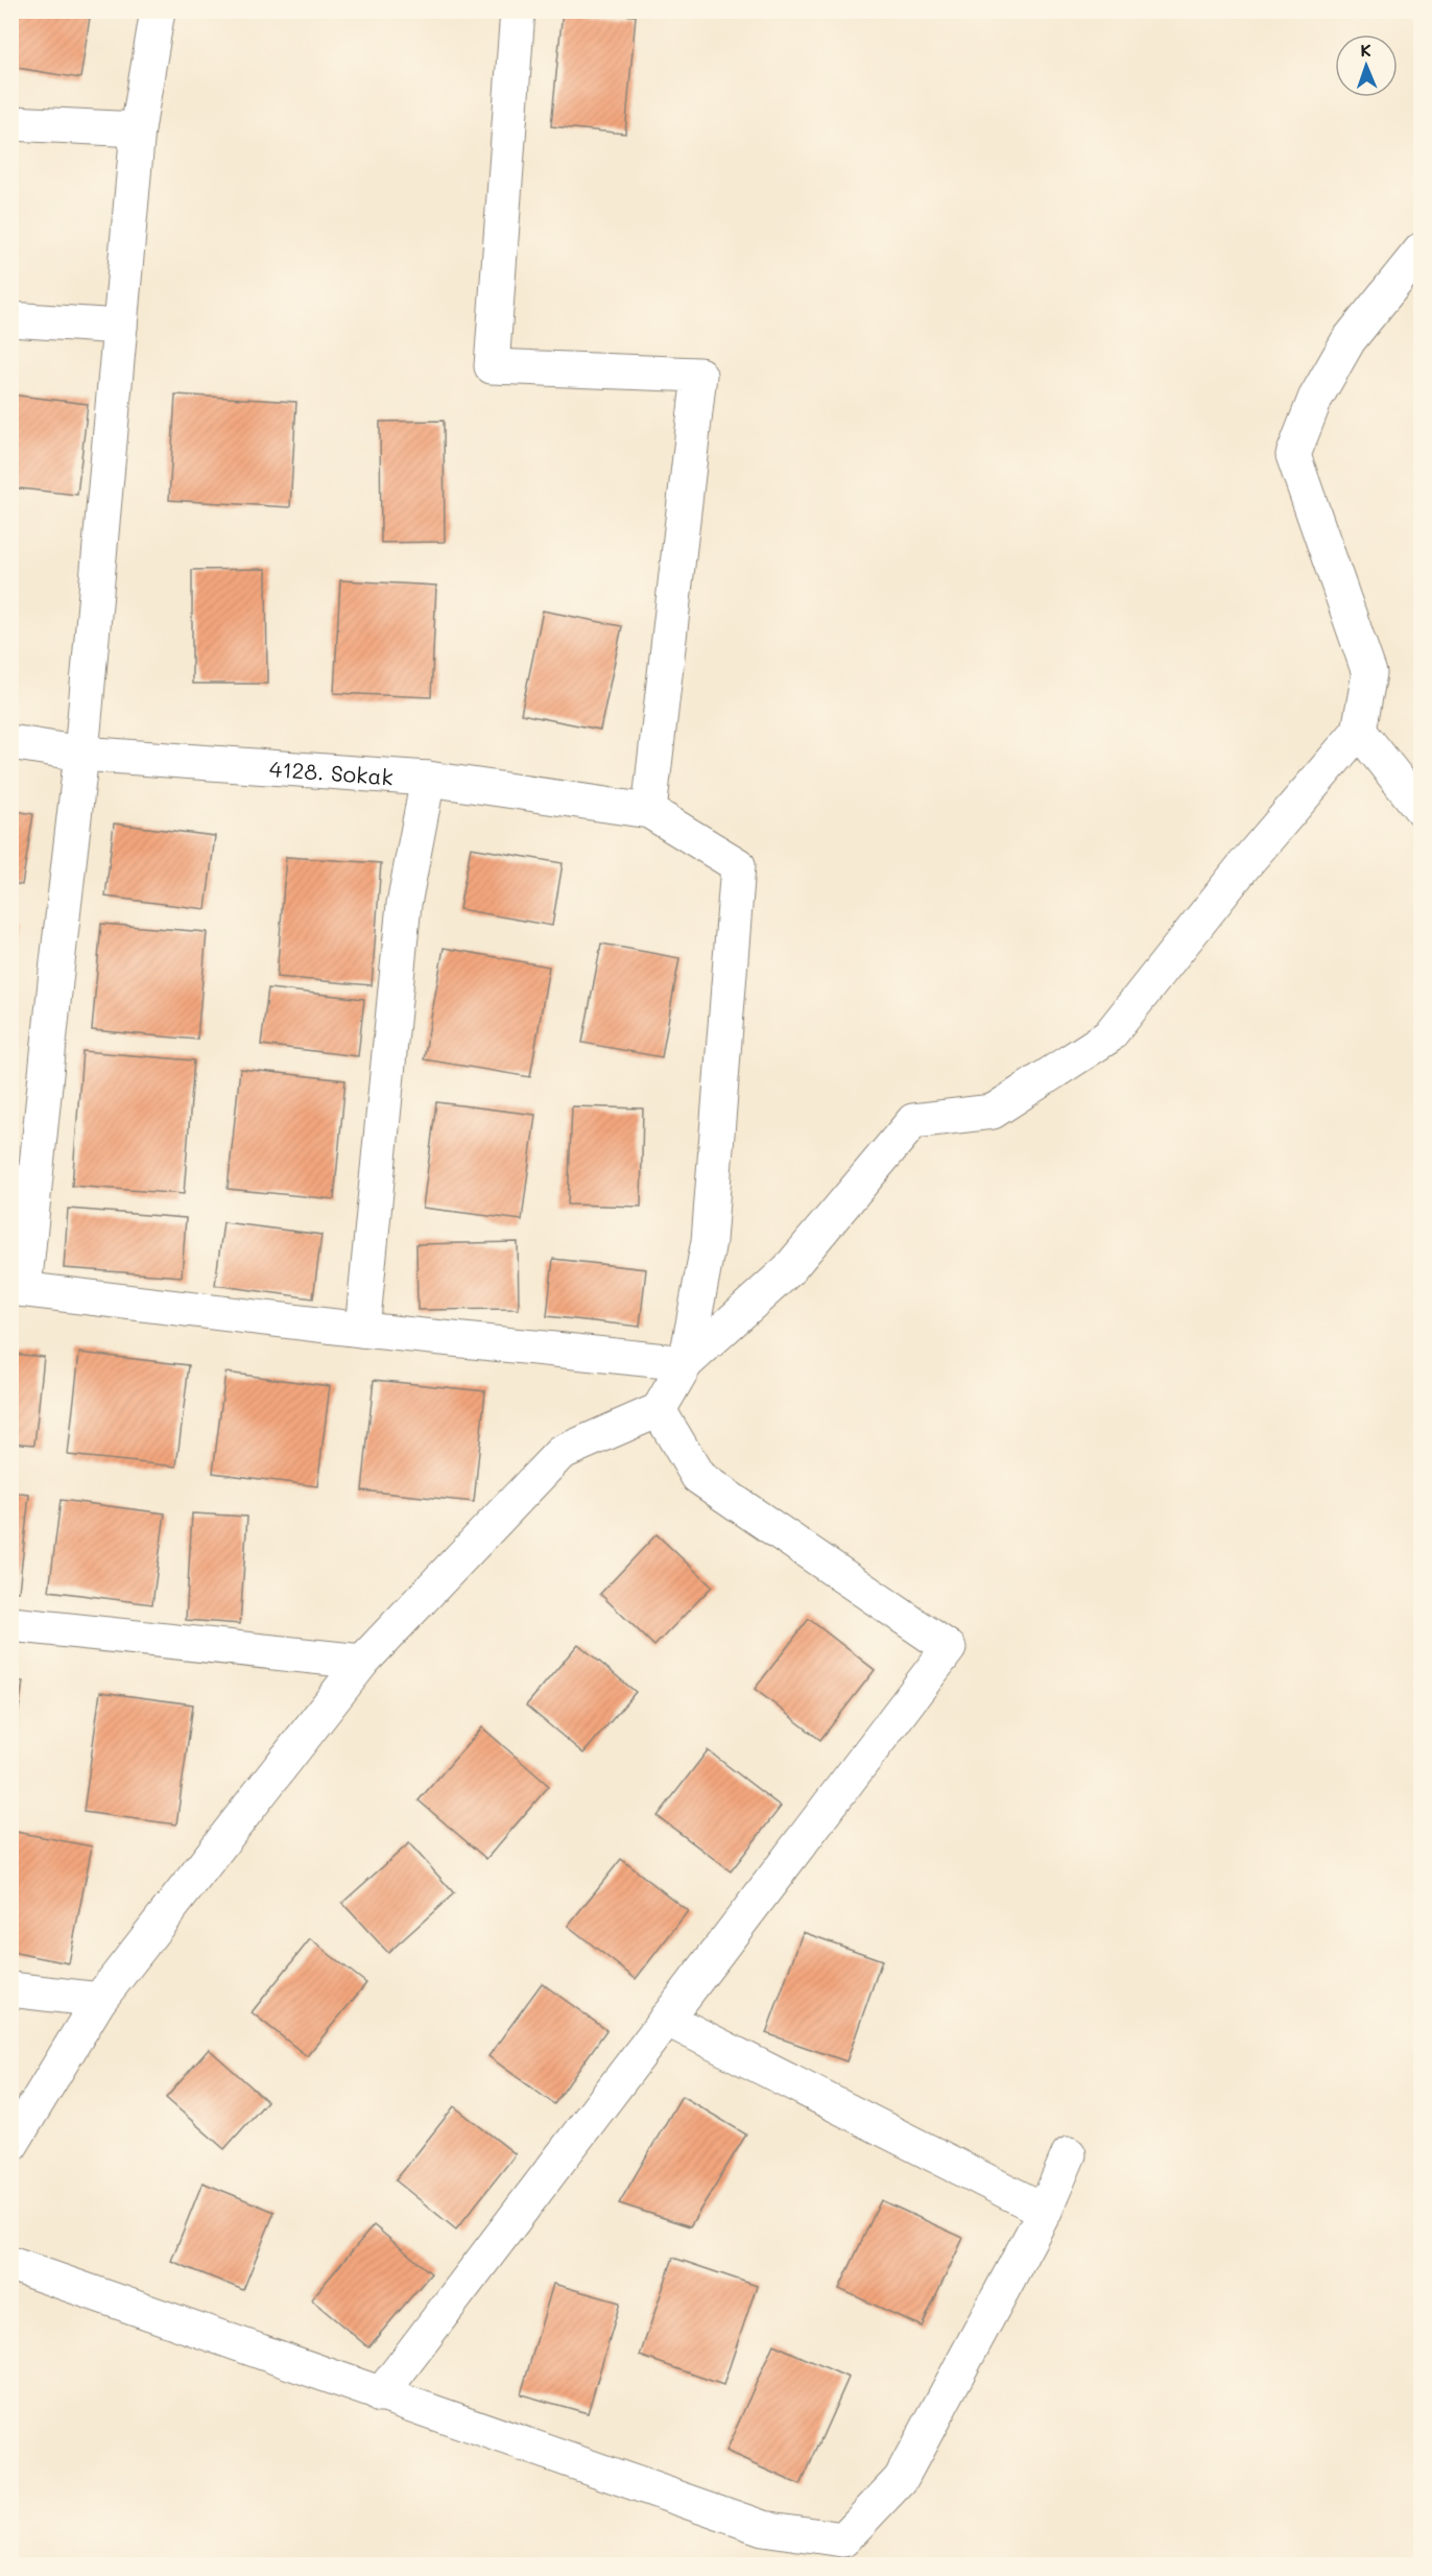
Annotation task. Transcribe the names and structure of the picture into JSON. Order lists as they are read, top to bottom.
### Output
{
  "streets": {
    "street": ["4128. Sokak"]
  },
  "north": "top"
}
